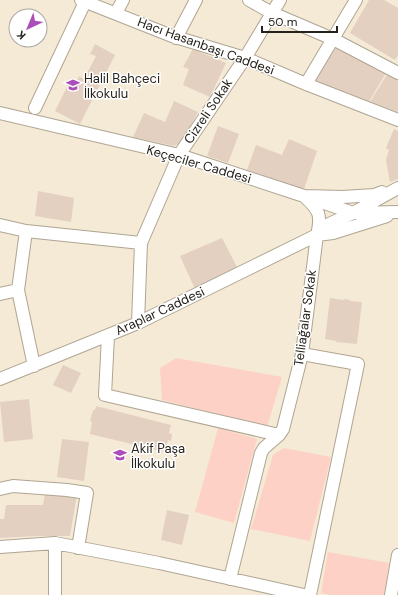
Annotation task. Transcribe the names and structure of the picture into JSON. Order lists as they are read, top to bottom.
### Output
{
  "streets": {
    "street": [
      "Hacı Hasanbaşı Caddesi",
      "Cizreli Sokak",
      "Keçeciler Caddesi",
      "Araplar Caddesi",
      "Telliağalar Sokak"
    ]
  },
  "crossings": [
    ["Hacı Hasanbaşı Caddesi", "Cizreli Sokak"],
    ["Cizreli Sokak", "Keçeciler Caddesi"],
    ["Cizreli Sokak", "Araplar Caddesi"],
    ["Keçeciler Caddesi", "Araplar Caddesi"],
    ["Keçeciler Caddesi", "Telliağalar Sokak"],
    ["Araplar Caddesi", "Telliağalar Sokak"]
  ],
  "places": {
    "school or university": ["Halil Bahçeci İlkokulu", "Akif Paşa İlkokulu"]
  },
  "scale_bar": "50 m",
  "north": "bottom left"
}
